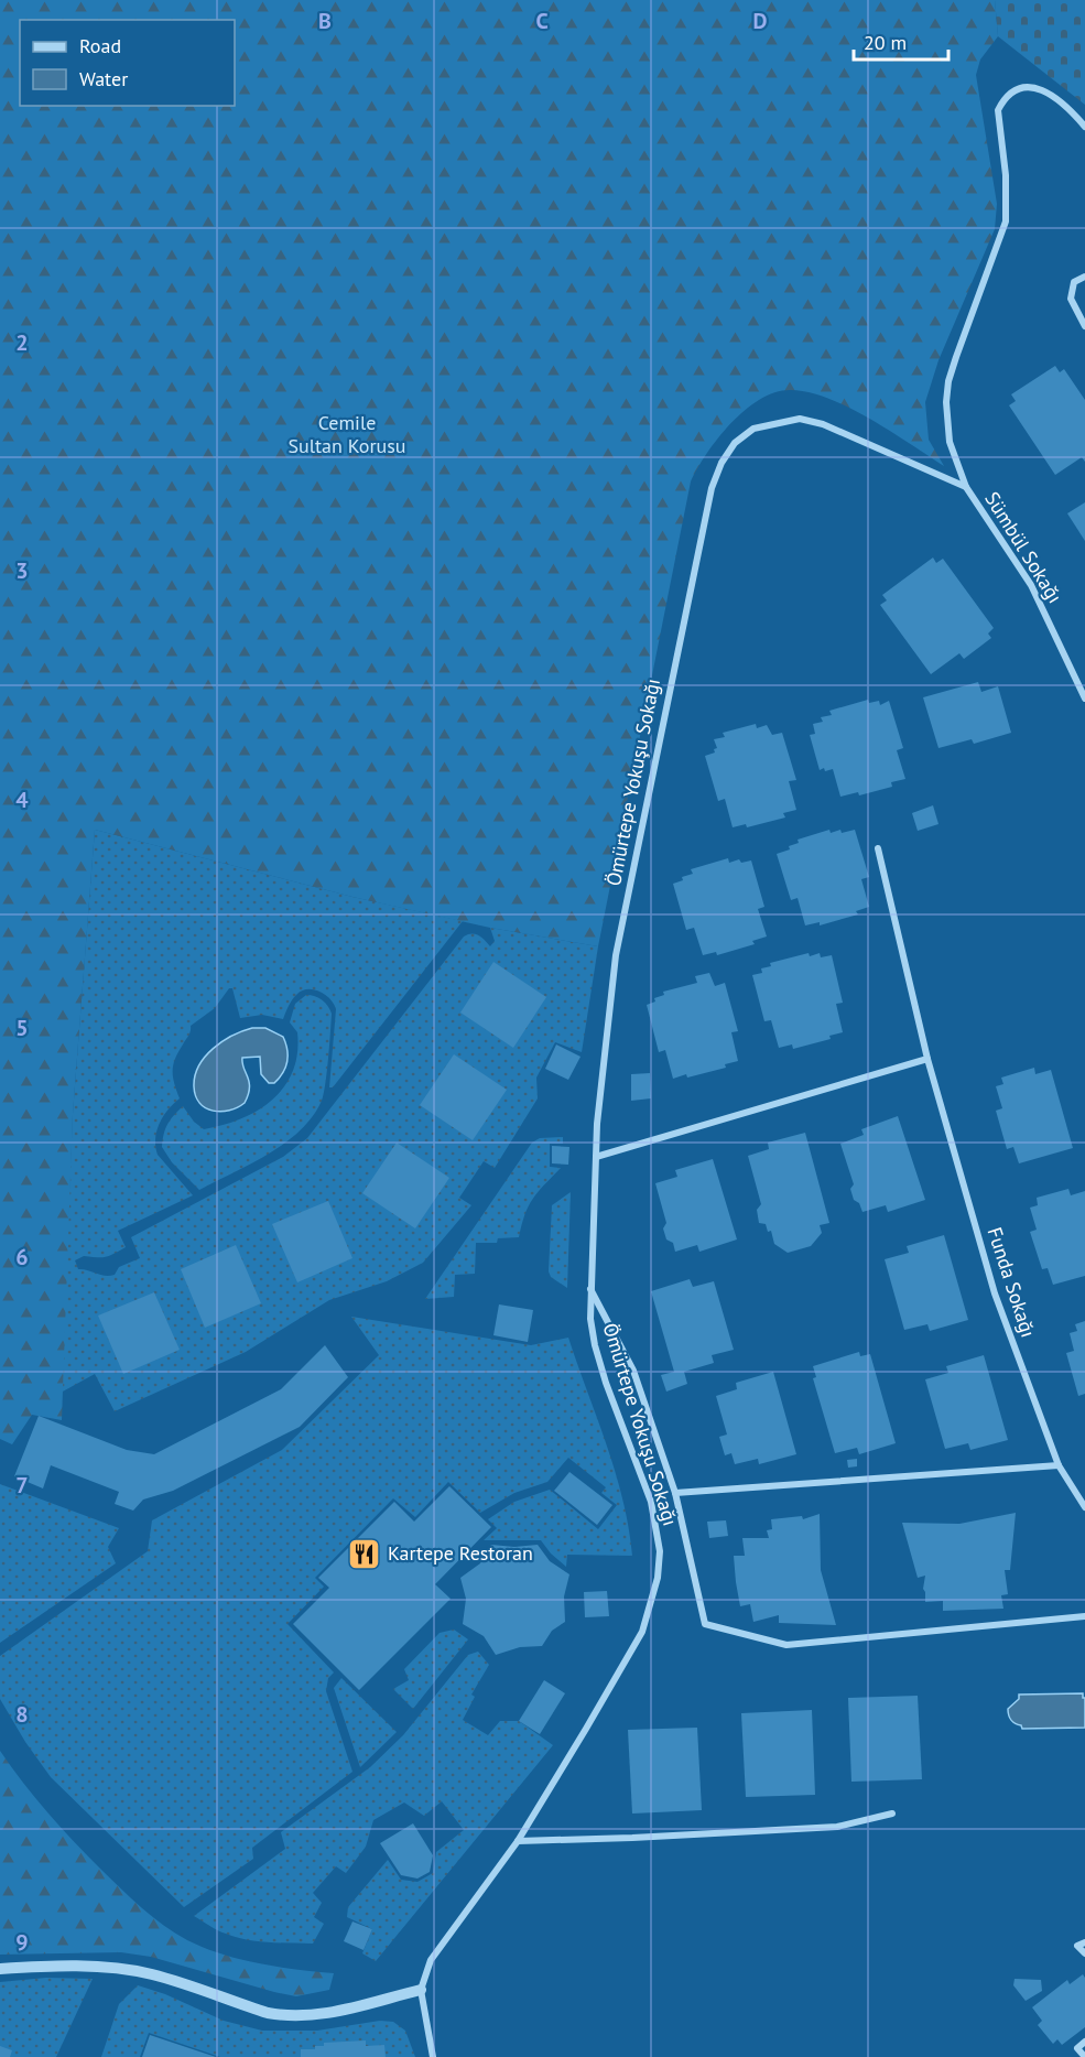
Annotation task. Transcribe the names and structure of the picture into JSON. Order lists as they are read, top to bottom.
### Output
{
  "streets": {
    "street": ["Sümbül Sokağı", "Ömürtepe Yokuşu Sokağı", "Funda Sokağı"]
  },
  "crossings": [
    ["Sümbül Sokağı", "Ömürtepe Yokuşu Sokağı"]
  ],
  "parks": ["Cemile Sultan Korusu"],
  "places": {
    "restaurant": ["Kartepe Restoran"]
  },
  "legend": ["Road", "Water"],
  "scale_bar": "20 m",
  "grid": {
    "columns": ["B", "C", "D"],
    "rows": [
      "2",
      "3",
      "4",
      "5",
      "6",
      "7",
      "8",
      "9"
    ]
  }
}
